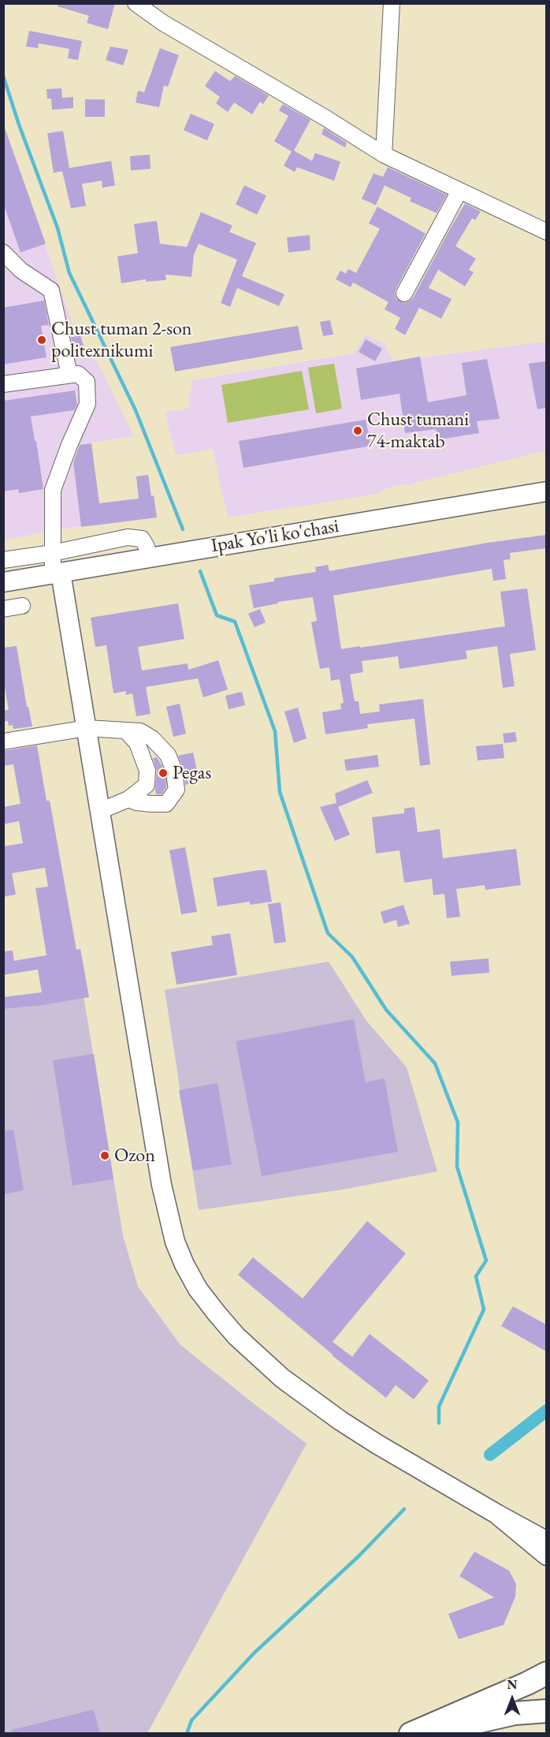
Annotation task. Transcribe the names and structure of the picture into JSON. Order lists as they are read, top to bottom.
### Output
{
  "streets": {
    "main road": ["Ipak Yo'li ko'chasi"]
  },
  "places": [
    "Chust tuman 2-son politexnikumi",
    "Chust tumani 74-maktab",
    "Pegas",
    "Ozon"
  ],
  "north": "top"
}
